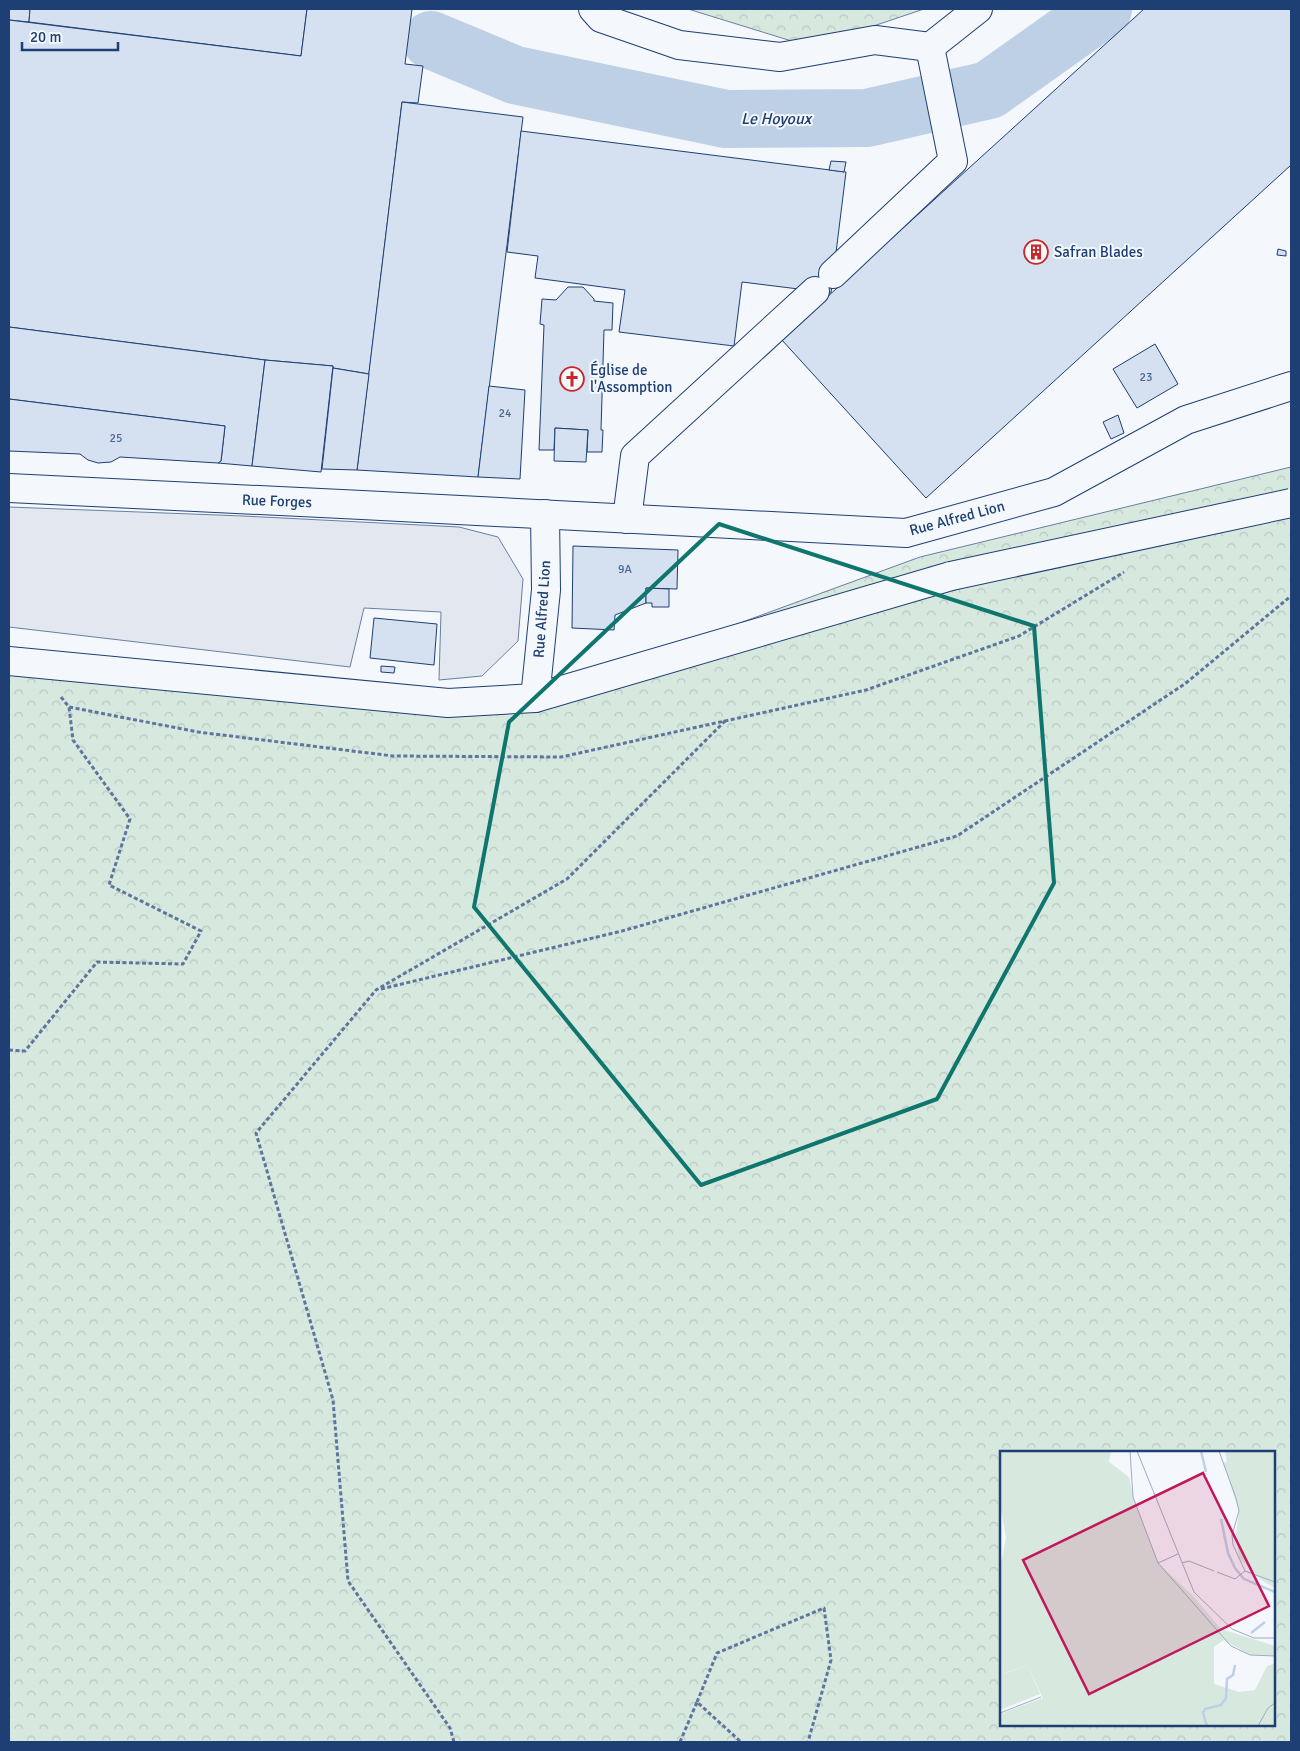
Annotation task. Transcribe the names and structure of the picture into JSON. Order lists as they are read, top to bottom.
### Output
{
  "streets": {
    "street": ["Rue Forges", "Rue Alfred Lion"]
  },
  "crossings": [
    ["Rue Forges", "Rue Alfred Lion"]
  ],
  "water": ["Le Hoyoux"],
  "places": {
    "building": ["Safran Blades"],
    "church": ["Église de l'Assomption"]
  },
  "house_numbers": [
    "23",
    "24",
    "25",
    "9A"
  ],
  "scale_bar": "20 m"
}
